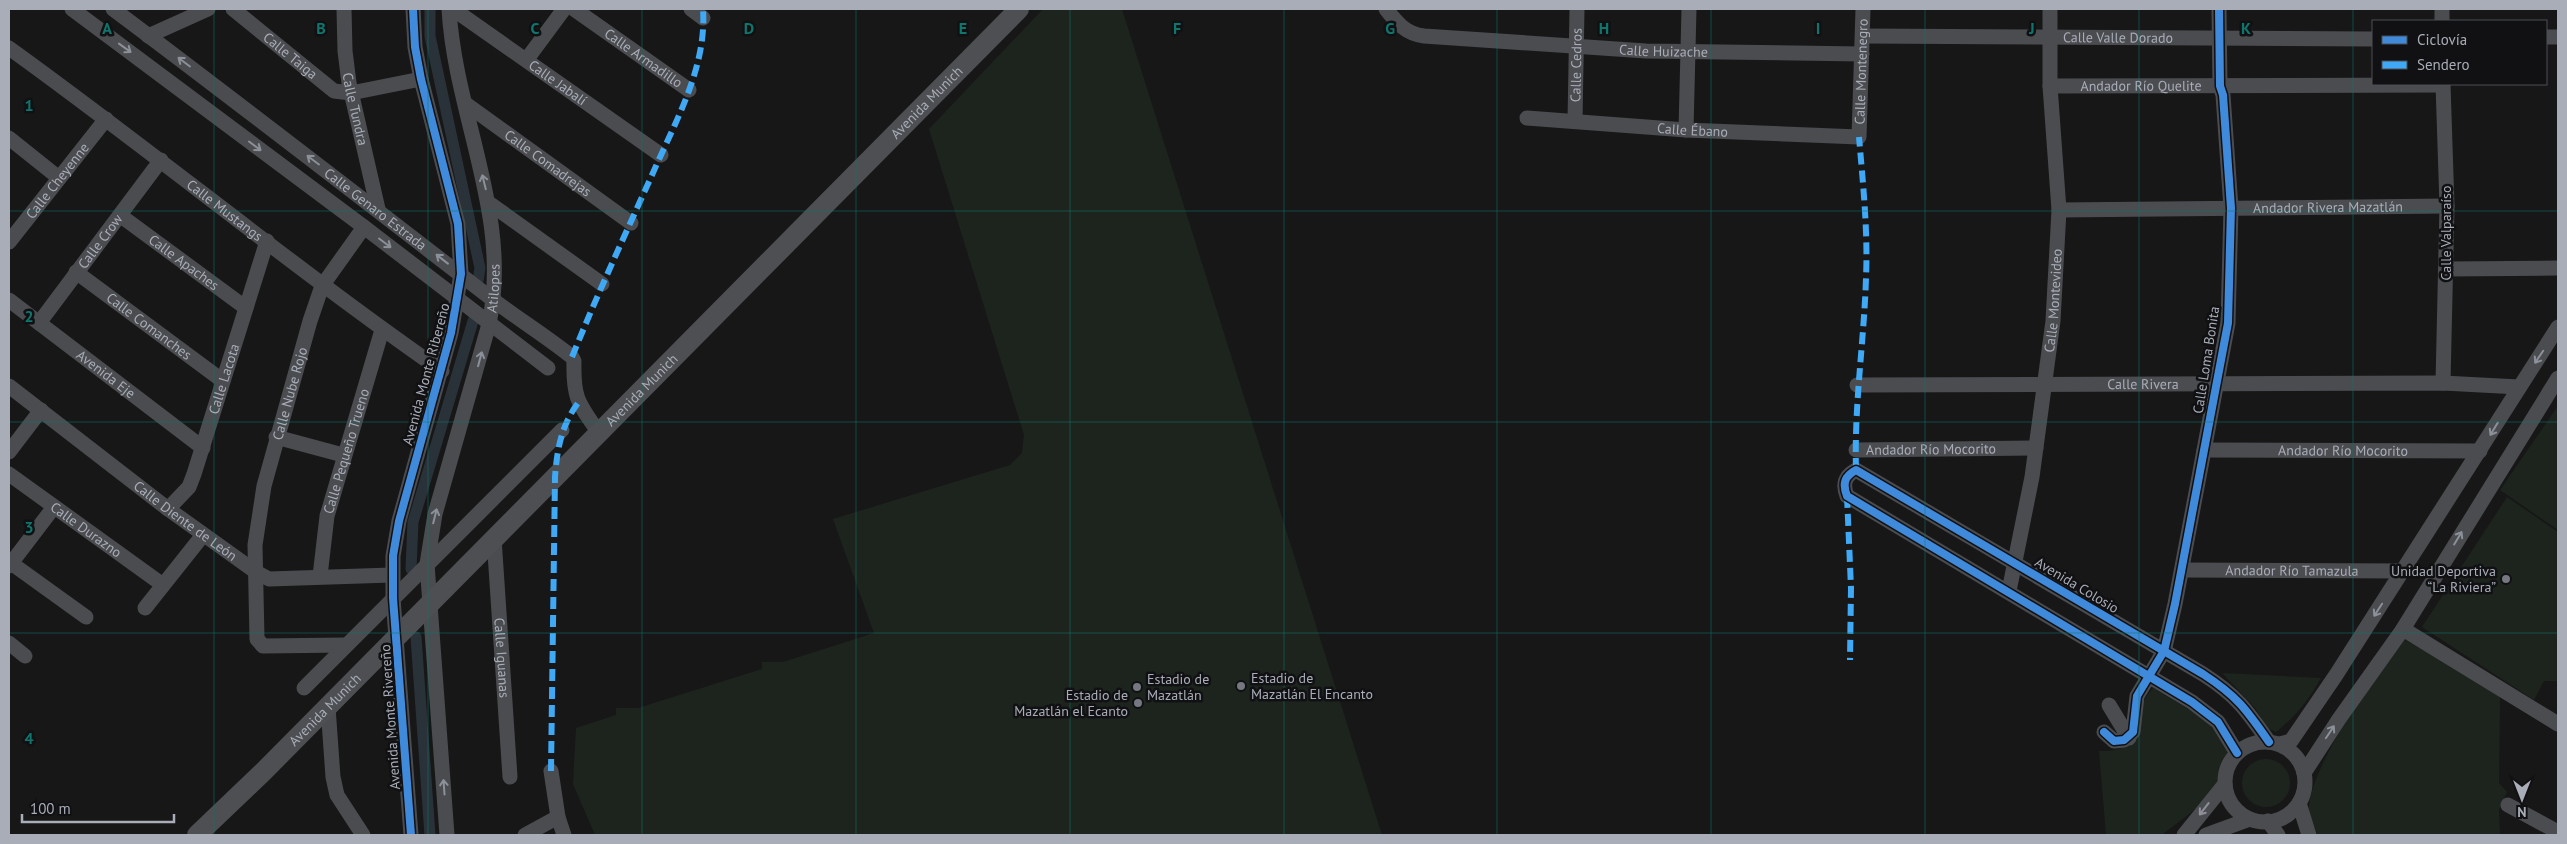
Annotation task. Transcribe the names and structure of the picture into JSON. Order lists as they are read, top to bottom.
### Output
{
  "streets": {
    "main road": ["Avenida Munich"],
    "street": [
      "Calle Valle Dorado",
      "Calle Huizache",
      "Calle Taiga",
      "Calle Armadillo",
      "Calle Cedros",
      "Calle Montenegro",
      "Calle Jabalí",
      "Andador Río Quelite",
      "Calle Tundra",
      "Calle Ébano",
      "Calle Comadrejas",
      "Calle Cheyenne",
      "Andador Rivera Mazatlán",
      "Calle Genaro Estrada",
      "Calle Mustangs",
      "Calle Valparaíso",
      "Calle Crow",
      "Calle Apaches",
      "Atilopes",
      "Calle Montevideo",
      "Calle Comanches",
      "Calle Loma Bonita",
      "Avenida Eje",
      "Avenida Monte Ribereño",
      "Calle Lacota",
      "Calle Rivera",
      "Calle Nube Rojo",
      "Andador Río Mocorito",
      "Calle Pequeño Trueno",
      "Calle Diente de León",
      "Calle Durazno",
      "Andador Río Tamazula",
      "Avenida Colosio",
      "Calle Iguanas",
      "Avenida Monte Rivereño"
    ]
  },
  "crossings": [
    ["Calle Valle Dorado", "Calle Montenegro"],
    ["Calle Valle Dorado", "Calle Montevideo"],
    ["Calle Valle Dorado", "Calle Loma Bonita"],
    ["Calle Huizache", "Calle Cedros"],
    ["Calle Huizache", "Calle Montenegro"],
    ["Calle Taiga", "Calle Tundra"],
    ["Calle Cedros", "Calle Ébano"],
    ["Calle Montenegro", "Calle Ébano"],
    ["Calle Jabalí", "Atilopes"],
    ["Andador Río Quelite", "Calle Montevideo"],
    ["Andador Río Quelite", "Calle Loma Bonita"],
    ["Avenida Munich", "Calle Genaro Estrada"],
    ["Avenida Munich", "Calle Iguanas"],
    ["Avenida Munich", "Avenida Monte Rivereño"],
    ["Calle Tundra", "Calle Genaro Estrada"],
    ["Calle Comadrejas", "Atilopes"],
    ["Calle Cheyenne", "Calle Mustangs"],
    ["Andador Rivera Mazatlán", "Calle Valparaíso"],
    ["Andador Rivera Mazatlán", "Calle Montevideo"],
    ["Andador Rivera Mazatlán", "Calle Loma Bonita"],
    ["Calle Genaro Estrada", "Atilopes"],
    ["Calle Genaro Estrada", "Avenida Monte Ribereño"],
    ["Calle Genaro Estrada", "Calle Nube Rojo"],
    ["Calle Mustangs", "Calle Crow"],
    ["Calle Mustangs", "Avenida Monte Ribereño"],
    ["Calle Mustangs", "Calle Lacota"],
    ["Calle Mustangs", "Calle Nube Rojo"],
    ["Calle Mustangs", "Calle Pequeño Trueno"],
    ["Calle Valparaíso", "Calle Rivera"],
    ["Calle Crow", "Calle Apaches"],
    ["Calle Crow", "Calle Comanches"],
    ["Calle Crow", "Avenida Eje"],
    ["Calle Apaches", "Calle Lacota"],
    ["Calle Montevideo", "Calle Rivera"],
    ["Calle Montevideo", "Andador Río Mocorito"],
    ["Calle Montevideo", "Avenida Colosio"],
    ["Calle Comanches", "Calle Lacota"],
    ["Calle Loma Bonita", "Calle Rivera"],
    ["Calle Loma Bonita", "Andador Río Mocorito"],
    ["Calle Loma Bonita", "Andador Río Tamazula"],
    ["Calle Loma Bonita", "Avenida Colosio"],
    ["Avenida Eje", "Calle Lacota"],
    ["Avenida Monte Ribereño", "Calle Diente de León"],
    ["Avenida Monte Ribereño", "Avenida Monte Rivereño"],
    ["Calle Lacota", "Calle Diente de León"],
    ["Calle Nube Rojo", "Calle Diente de León"],
    ["Calle Pequeño Trueno", "Calle Diente de León"]
  ],
  "one_way": ["Atilopes"],
  "places": [
    "Unidad Deportiva “La Riviera”",
    "Estadio de Mazatlán El Encanto",
    "Estadio de Mazatlán",
    "Estadio de Mazatlán el Ecanto"
  ],
  "legend": ["Ciclovía", "Sendero"],
  "scale_bar": "100 m",
  "north": "bottom",
  "grid": {
    "columns": [
      "A",
      "B",
      "C",
      "D",
      "E",
      "F",
      "G",
      "H",
      "I",
      "J",
      "K"
    ],
    "rows": [
      "1",
      "2",
      "3",
      "4"
    ]
  }
}
